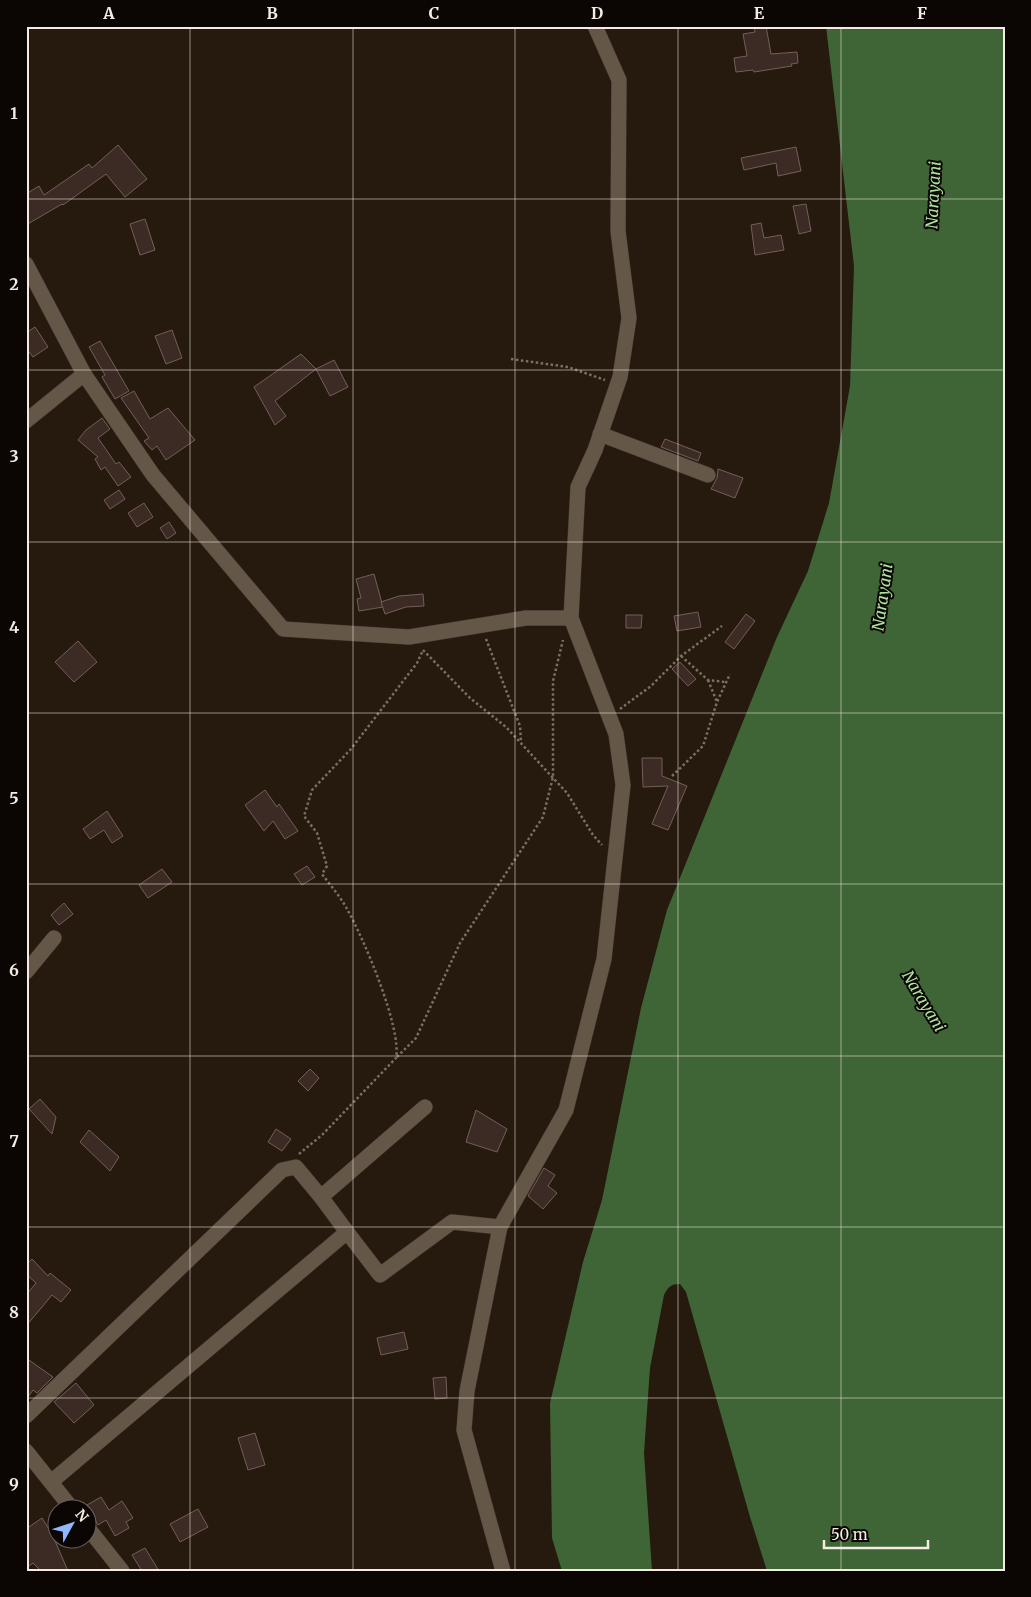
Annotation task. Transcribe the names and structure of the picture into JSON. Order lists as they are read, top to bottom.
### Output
{
  "water": ["Narayani"],
  "scale_bar": "50 m",
  "north": "top right",
  "grid": {
    "columns": [
      "A",
      "B",
      "C",
      "D",
      "E",
      "F"
    ],
    "rows": [
      "1",
      "2",
      "3",
      "4",
      "5",
      "6",
      "7",
      "8",
      "9"
    ]
  }
}
